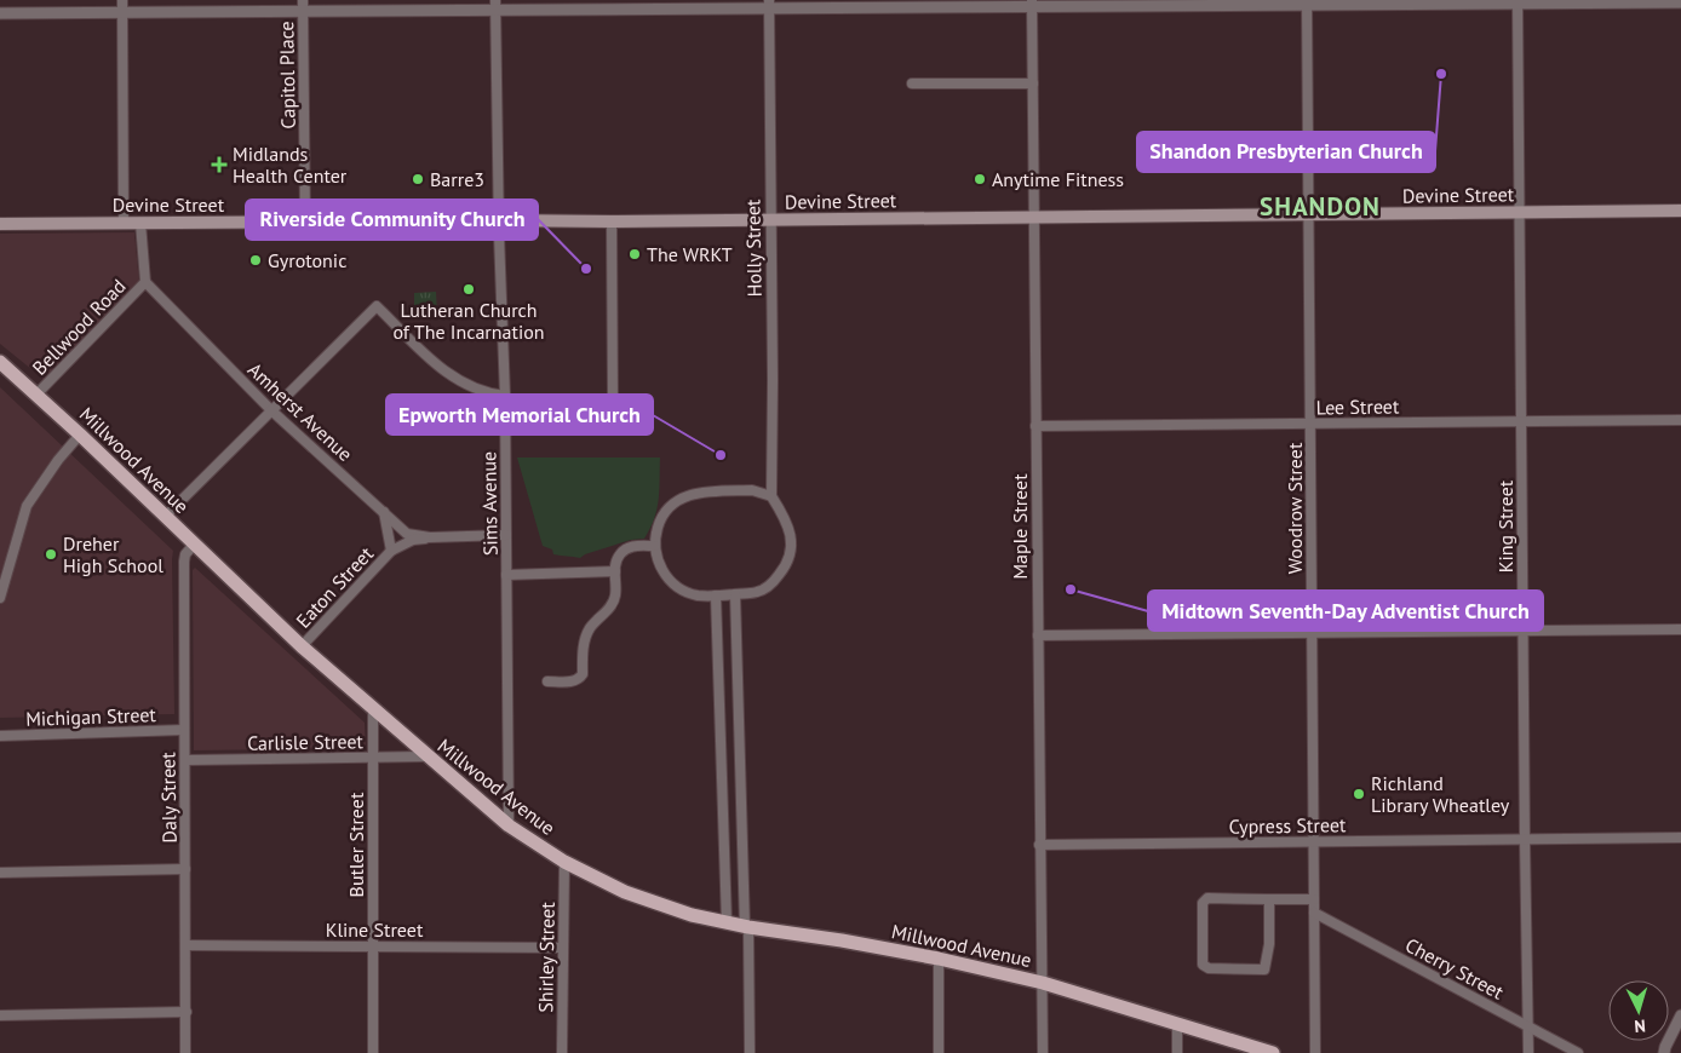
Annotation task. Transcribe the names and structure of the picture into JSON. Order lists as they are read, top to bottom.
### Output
{
  "streets": {
    "main road": ["Devine Street", "Millwood Avenue"],
    "street": [
      "Capitol Place",
      "Holly Street",
      "Bellwood Road",
      "Lee Street",
      "Amherst Avenue",
      "Sims Avenue",
      "Woodrow Street",
      "Maple Street",
      "King Street",
      "Eaton Street",
      "Michigan Street",
      "Carlisle Street",
      "Daly Street",
      "Cypress Street",
      "Butler Street",
      "Kline Street",
      "Shirley Street",
      "Cherry Street"
    ]
  },
  "crossings": [
    ["Capitol Place", "Devine Street"],
    ["Devine Street", "Holly Street"],
    ["Devine Street", "Sims Avenue"],
    ["Devine Street", "Woodrow Street"],
    ["Devine Street", "Maple Street"],
    ["Devine Street", "King Street"],
    ["Bellwood Road", "Amherst Avenue"],
    ["Bellwood Road", "Millwood Avenue"],
    ["Lee Street", "Woodrow Street"],
    ["Lee Street", "Maple Street"],
    ["Lee Street", "King Street"],
    ["Amherst Avenue", "Sims Avenue"],
    ["Millwood Avenue", "Sims Avenue"],
    ["Millwood Avenue", "Maple Street"],
    ["Millwood Avenue", "Eaton Street"],
    ["Millwood Avenue", "Carlisle Street"],
    ["Millwood Avenue", "Daly Street"],
    ["Millwood Avenue", "Butler Street"],
    ["Millwood Avenue", "Shirley Street"],
    ["Woodrow Street", "Cypress Street"],
    ["Woodrow Street", "Cherry Street"],
    ["Maple Street", "Cypress Street"],
    ["King Street", "Cypress Street"],
    ["King Street", "Cherry Street"],
    ["Michigan Street", "Daly Street"],
    ["Carlisle Street", "Daly Street"],
    ["Carlisle Street", "Butler Street"],
    ["Daly Street", "Kline Street"],
    ["Butler Street", "Kline Street"],
    ["Kline Street", "Shirley Street"]
  ],
  "districts": ["SHANDON"],
  "places": {
    "other": [
      "Shandon Presbyterian Church",
      "Barre3",
      "Anytime Fitness",
      "The WRKT",
      "Gyrotonic",
      "Riverside Community Church",
      "Lutheran Church of The Incarnation",
      "Epworth Memorial Church",
      "Dreher High School",
      "Midtown Seventh-Day Adventist Church",
      "Richland Library Wheatley"
    ],
    "health": ["Midlands Health Center"]
  },
  "north": "bottom"
}
